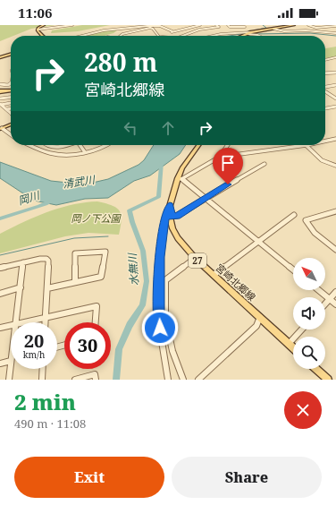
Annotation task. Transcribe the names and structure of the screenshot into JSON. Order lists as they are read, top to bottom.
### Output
{
  "streets": {
    "main road": ["27", "宮崎北郷線"]
  },
  "water": ["清武川", "岡川", "水無川"],
  "parks": ["岡ノ下公園"],
  "north": "top left",
  "page": {
    "status": "11:06",
    "turn": ["280 m", "宮崎北郷線"],
    "speed": "20 km/h",
    "limit": "30",
    "heading": ["2 min", "490 m · 11:08"],
    "buttons": ["Exit", "Share"]
  }
}
